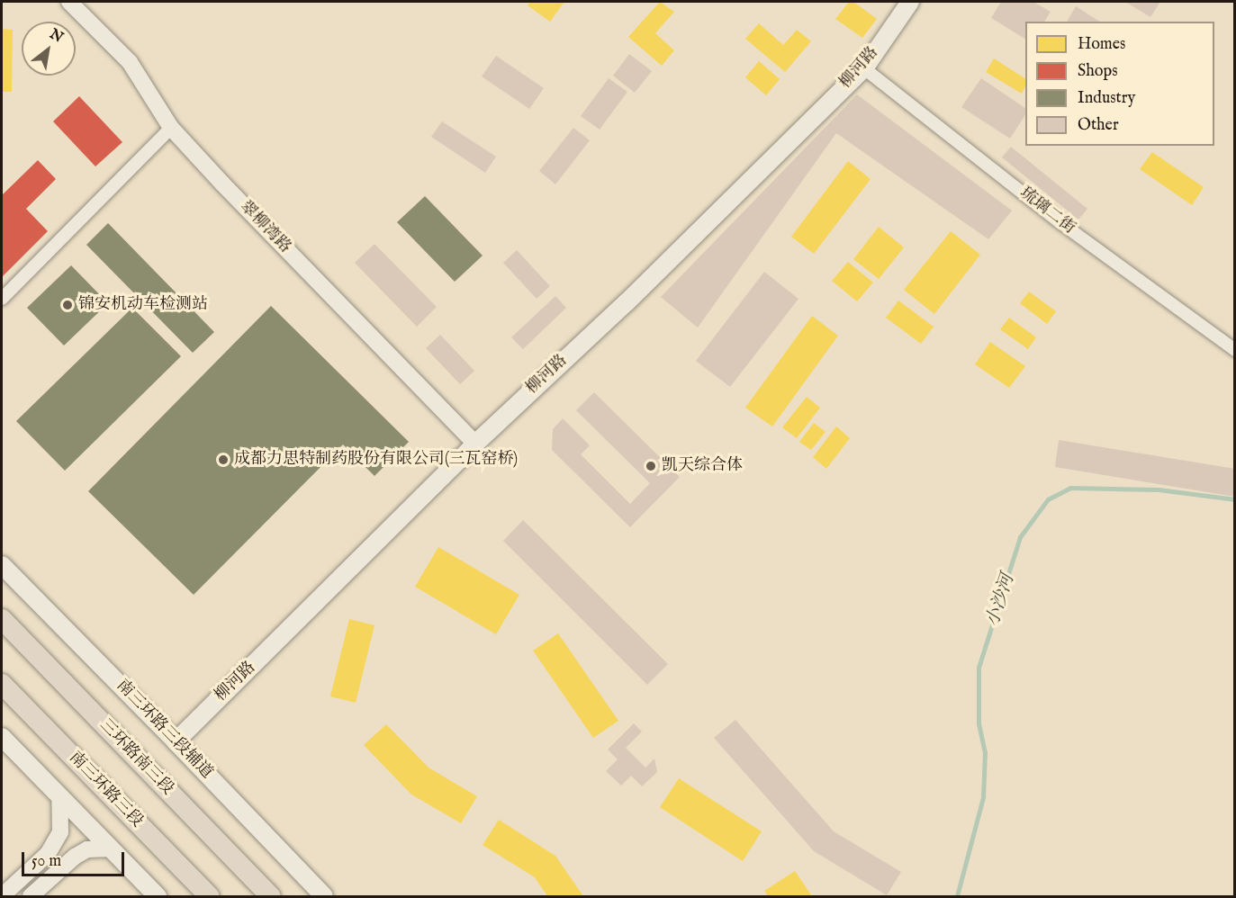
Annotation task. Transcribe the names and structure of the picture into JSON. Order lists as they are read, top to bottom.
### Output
{
  "streets": {
    "highway": ["三环路南三段", "南三环路三段"],
    "main road": ["柳河路", "南三环路三段辅道"],
    "street": ["琉璃二街", "翠柳湾路"]
  },
  "crossings": [
    ["柳河路", "琉璃二街"],
    ["柳河路", "翠柳湾路"],
    ["柳河路", "南三环路三段辅道"]
  ],
  "water": ["小沙河"],
  "places": ["锦安机动车检测站", "成都力思特制药股份有限公司(三瓦窑桥)", "凯天综合体"],
  "legend": [
    "Homes",
    "Shops",
    "Industry",
    "Other"
  ],
  "scale_bar": "50 m",
  "north": "top right"
}
